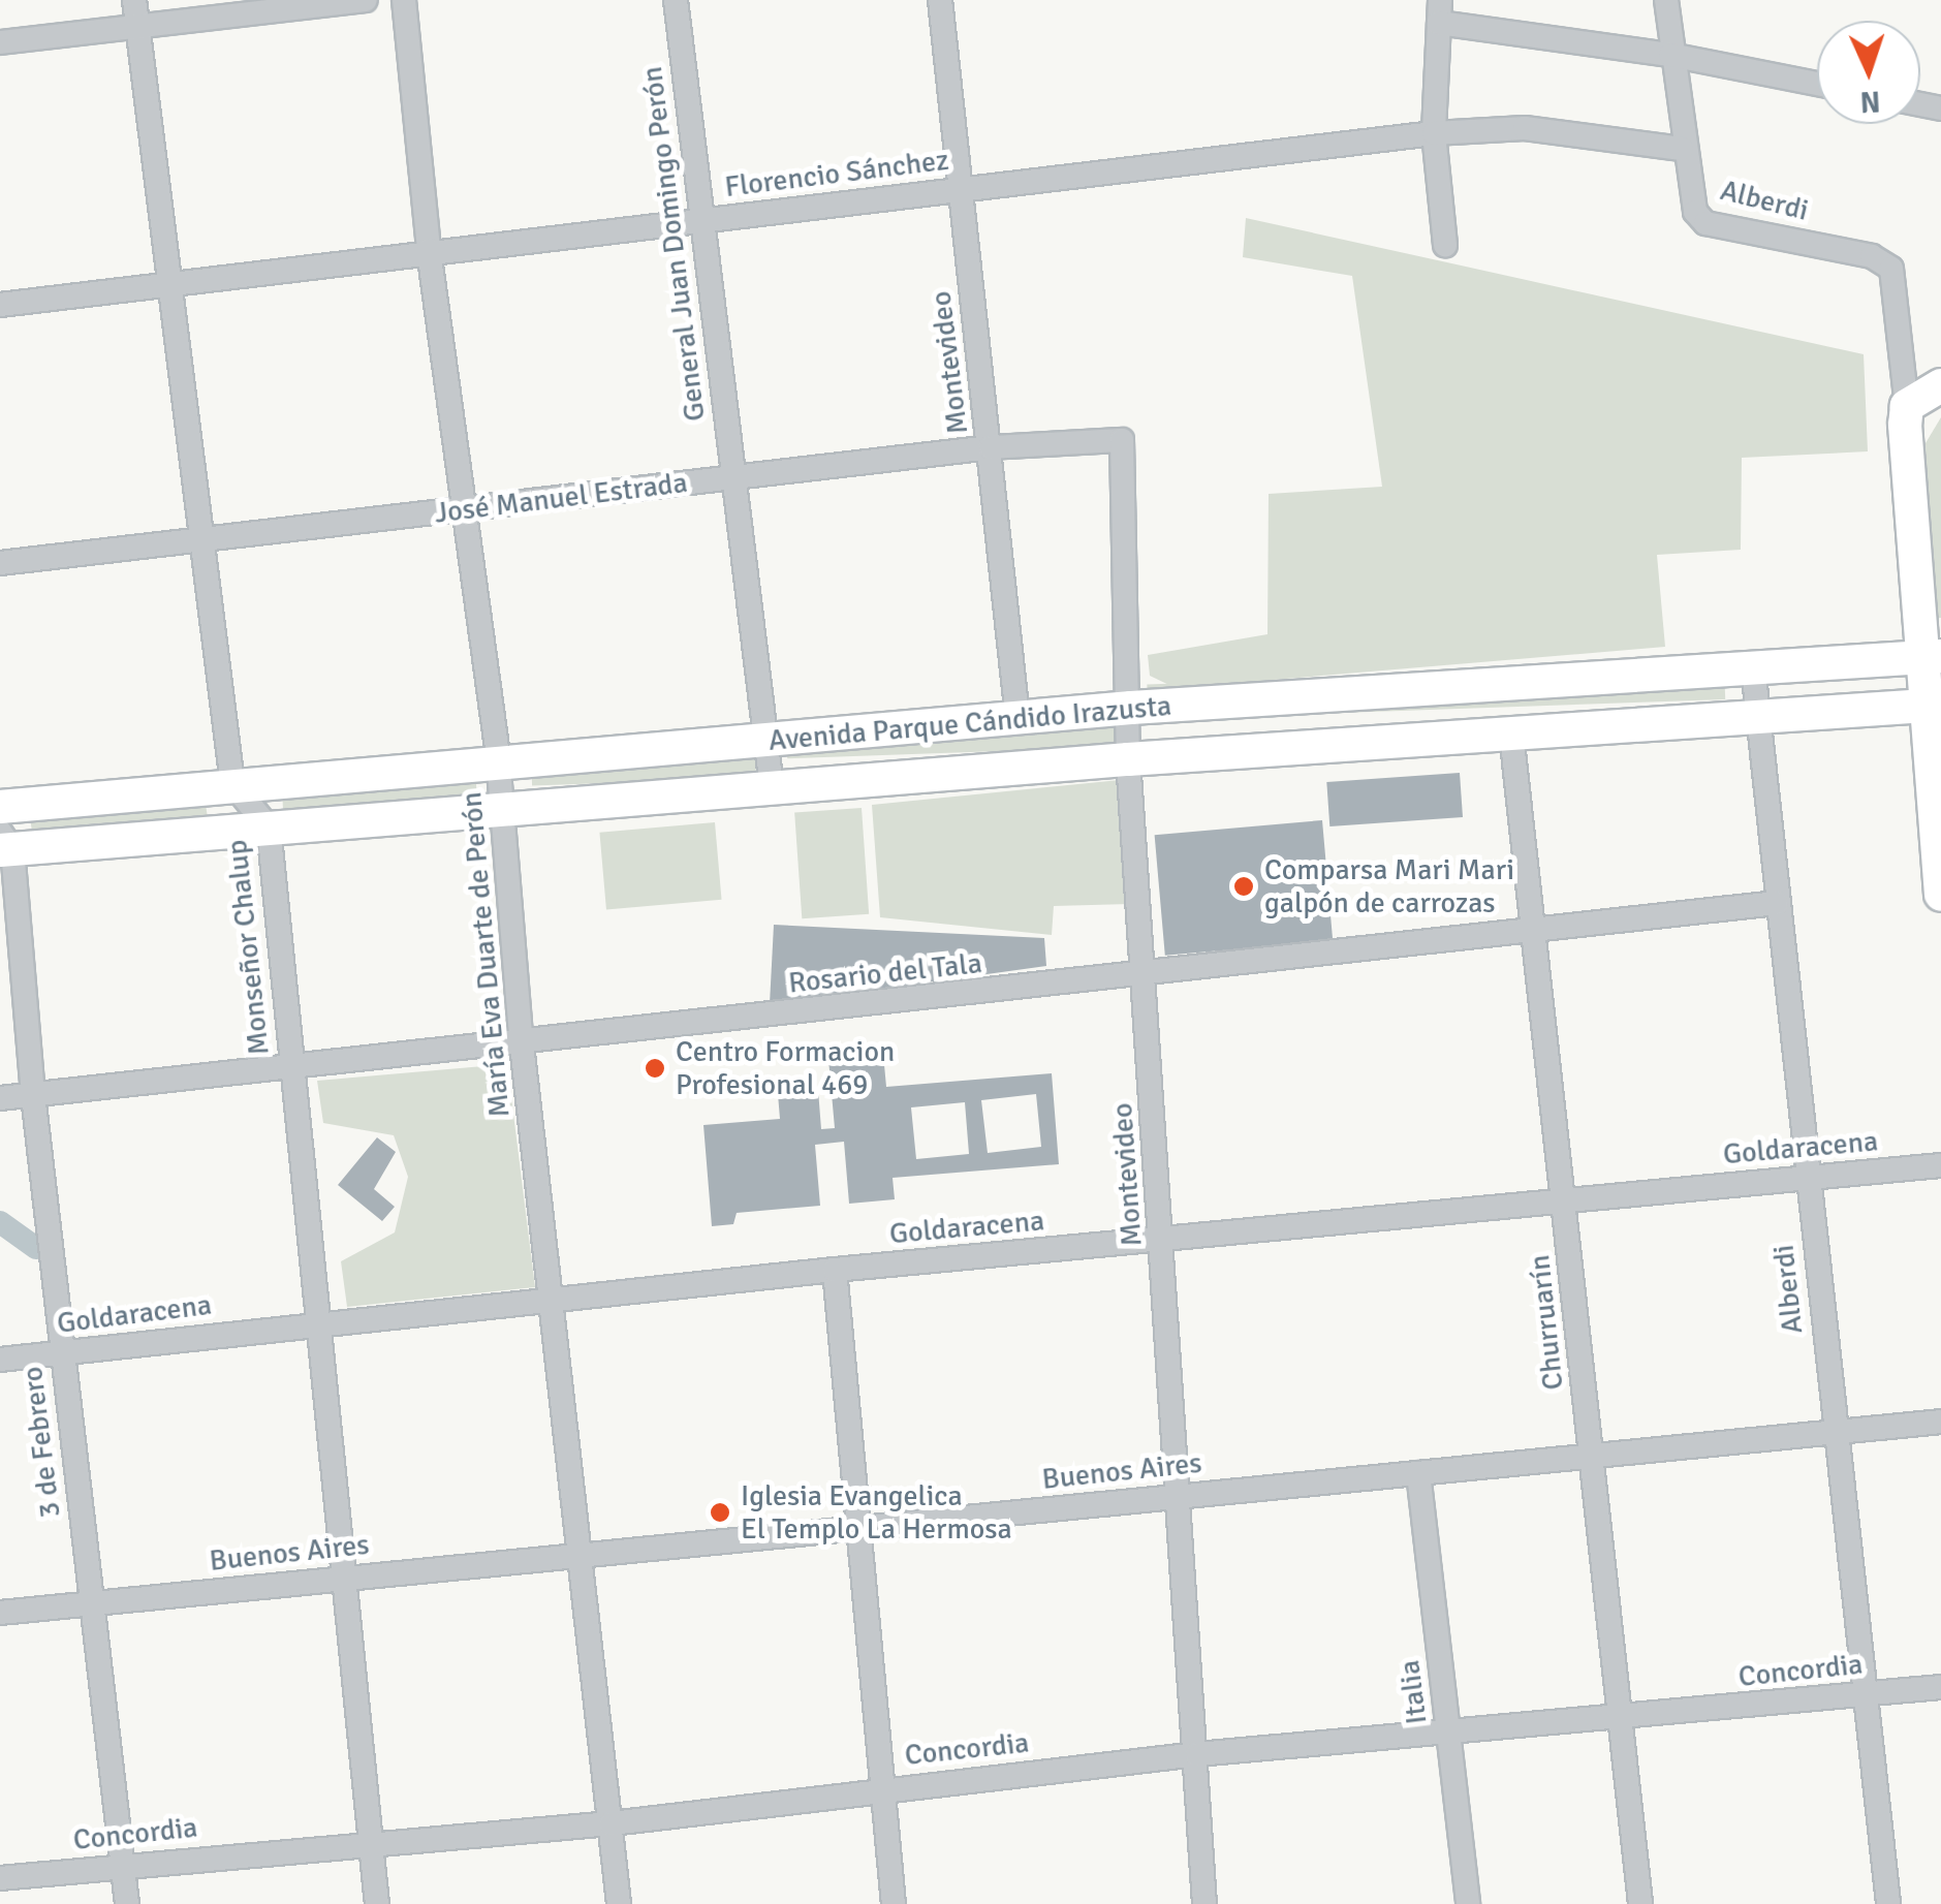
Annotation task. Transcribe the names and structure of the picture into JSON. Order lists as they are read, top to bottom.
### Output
{
  "streets": {
    "main road": ["Avenida Parque Cándido Irazusta"],
    "street": [
      "Florencio Sánchez",
      "Alberdi",
      "General Juan Domingo Perón",
      "Montevideo",
      "José Manuel Estrada",
      "Monseñor Chalup",
      "María Eva Duarte de Perón",
      "Rosario del Tala",
      "Goldaracena",
      "Churruarín",
      "3 de Febrero",
      "Buenos Aires",
      "Concordia",
      "Italia"
    ]
  },
  "crossings": [
    ["Florencio Sánchez", "Alberdi"],
    ["Florencio Sánchez", "General Juan Domingo Perón"],
    ["Florencio Sánchez", "Montevideo"],
    ["Florencio Sánchez", "María Eva Duarte de Perón"],
    ["Alberdi", "Avenida Parque Cándido Irazusta"],
    ["Alberdi", "Rosario del Tala"],
    ["Alberdi", "Goldaracena"],
    ["Alberdi", "Buenos Aires"],
    ["Alberdi", "Concordia"],
    ["General Juan Domingo Perón", "José Manuel Estrada"],
    ["General Juan Domingo Perón", "Avenida Parque Cándido Irazusta"],
    ["Montevideo", "José Manuel Estrada"],
    ["Montevideo", "Avenida Parque Cándido Irazusta"],
    ["Montevideo", "Rosario del Tala"],
    ["Montevideo", "Goldaracena"],
    ["Montevideo", "Buenos Aires"],
    ["Montevideo", "Concordia"],
    ["José Manuel Estrada", "María Eva Duarte de Perón"],
    ["Avenida Parque Cándido Irazusta", "Monseñor Chalup"],
    ["Avenida Parque Cándido Irazusta", "María Eva Duarte de Perón"],
    ["Avenida Parque Cándido Irazusta", "Churruarín"],
    ["Avenida Parque Cándido Irazusta", "3 de Febrero"],
    ["Monseñor Chalup", "Rosario del Tala"],
    ["Monseñor Chalup", "Goldaracena"],
    ["Monseñor Chalup", "Buenos Aires"],
    ["Monseñor Chalup", "Concordia"],
    ["María Eva Duarte de Perón", "Rosario del Tala"],
    ["María Eva Duarte de Perón", "Goldaracena"],
    ["María Eva Duarte de Perón", "Buenos Aires"],
    ["María Eva Duarte de Perón", "Concordia"],
    ["Rosario del Tala", "Churruarín"],
    ["Rosario del Tala", "3 de Febrero"],
    ["Goldaracena", "Churruarín"],
    ["Goldaracena", "3 de Febrero"],
    ["Churruarín", "Buenos Aires"],
    ["Churruarín", "Concordia"],
    ["3 de Febrero", "Buenos Aires"],
    ["3 de Febrero", "Concordia"],
    ["Buenos Aires", "Italia"],
    ["Concordia", "Italia"]
  ],
  "places": ["Comparsa Mari Mari galpón de carrozas", "Centro Formacion Profesional 469", "Iglesia Evangelica El Templo La Hermosa"],
  "north": "bottom"
}
